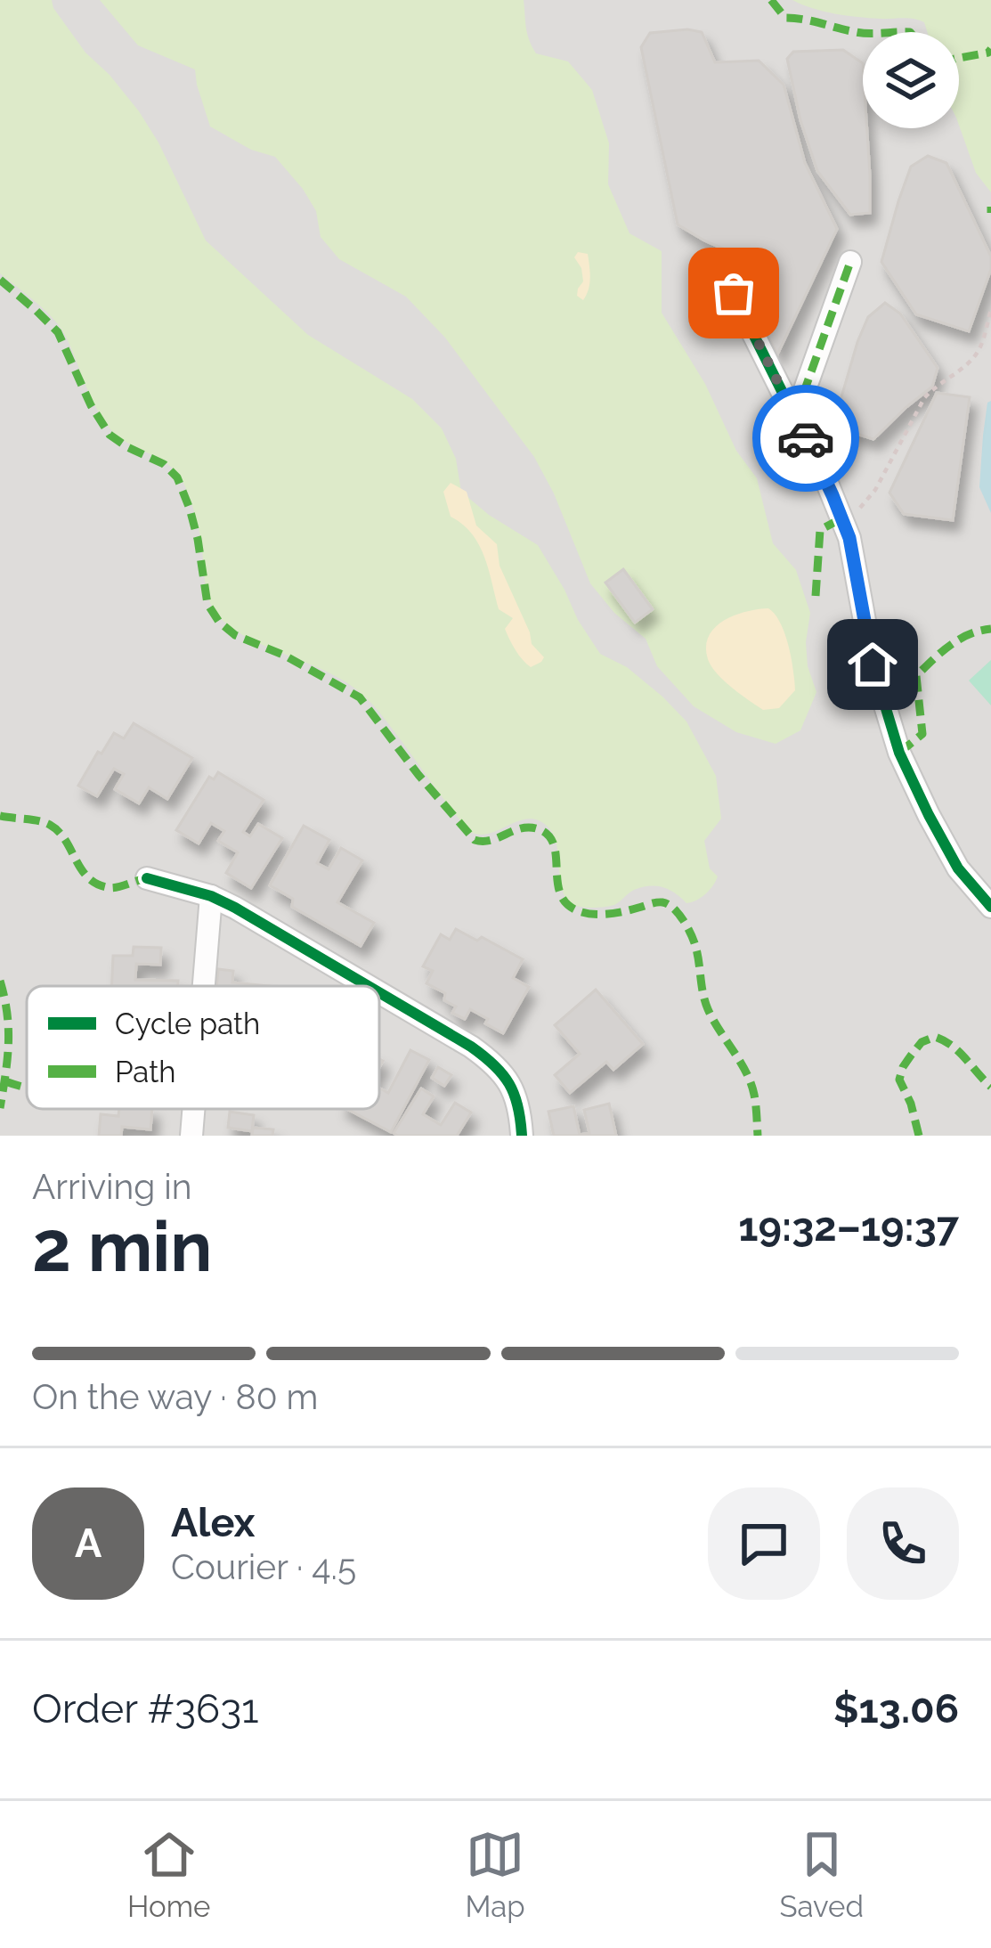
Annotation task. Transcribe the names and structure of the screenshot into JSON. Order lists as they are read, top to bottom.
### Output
{
  "legend": ["Cycle path", "Path"],
  "page": {
    "heading": ["2 min", "Arriving in", "19:32–19:37"],
    "panel": [
      "Alex",
      "Courier · 4.5",
      "Order #3631",
      "$13.06"
    ],
    "bar": "On the way · 80 m",
    "round": "A",
    "tabs": ["Home", "Map", "Saved"]
  }
}
